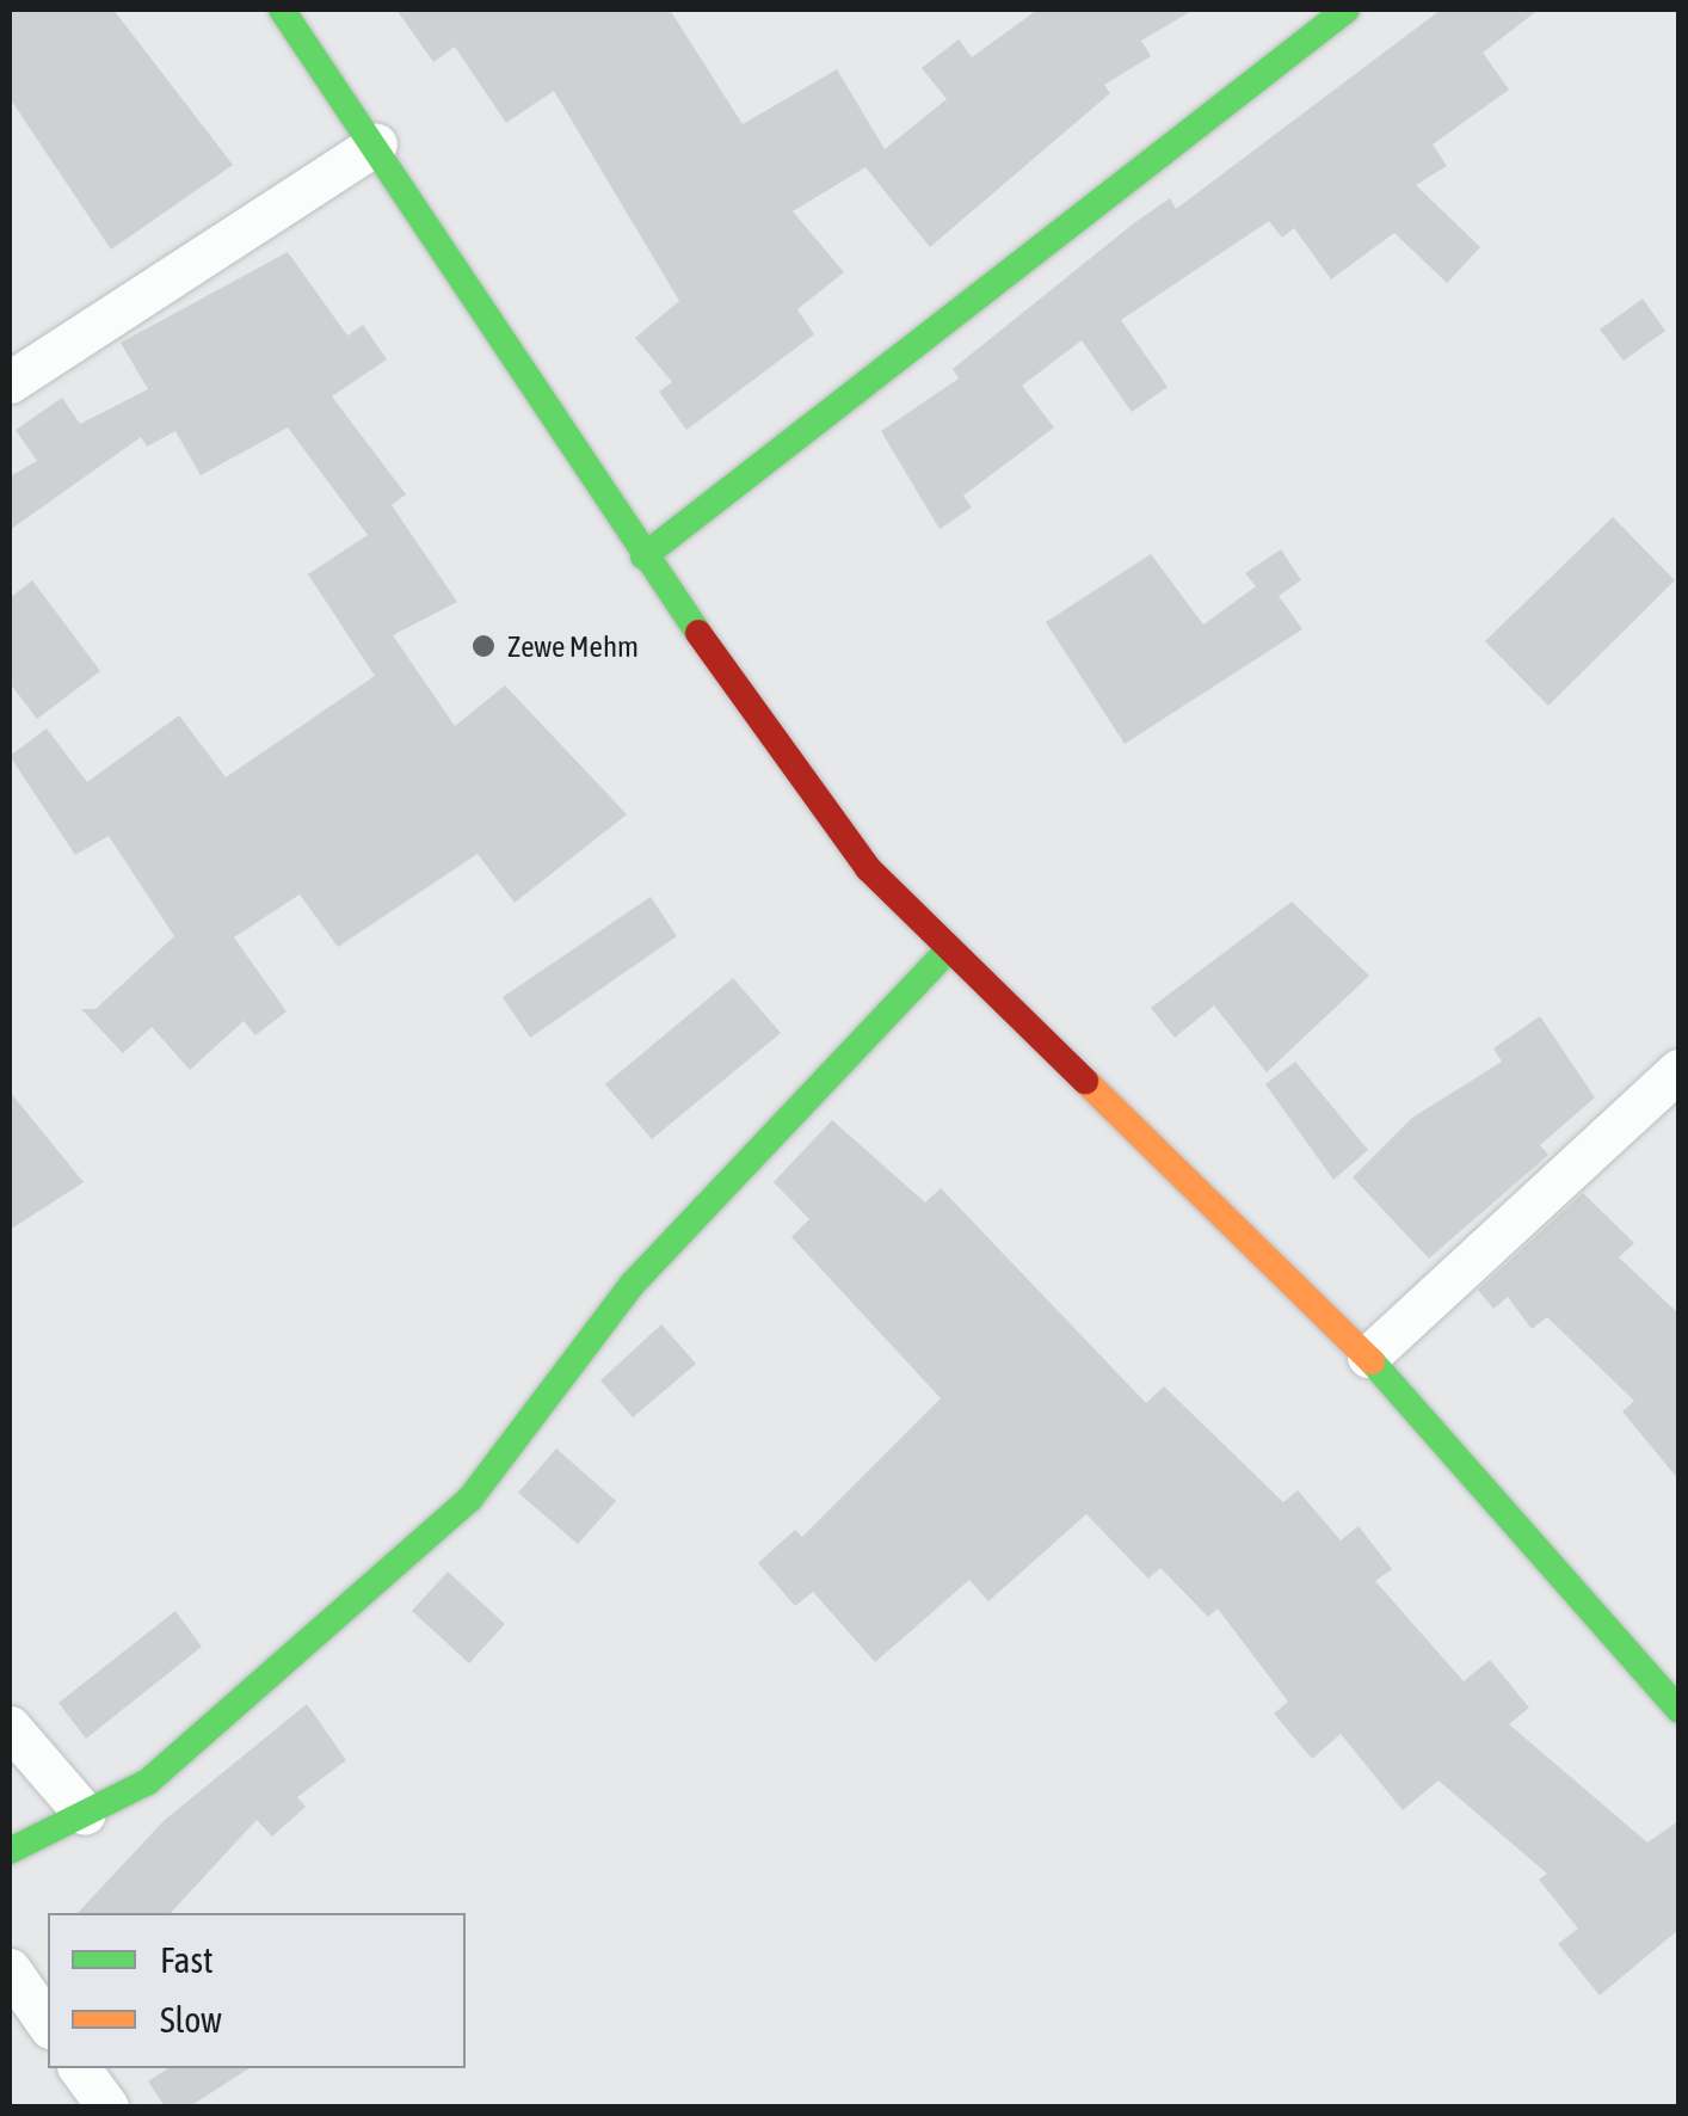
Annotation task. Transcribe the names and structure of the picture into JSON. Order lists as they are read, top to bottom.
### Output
{
  "places": ["Zewe Mehm"],
  "legend": ["Fast", "Slow"]
}
